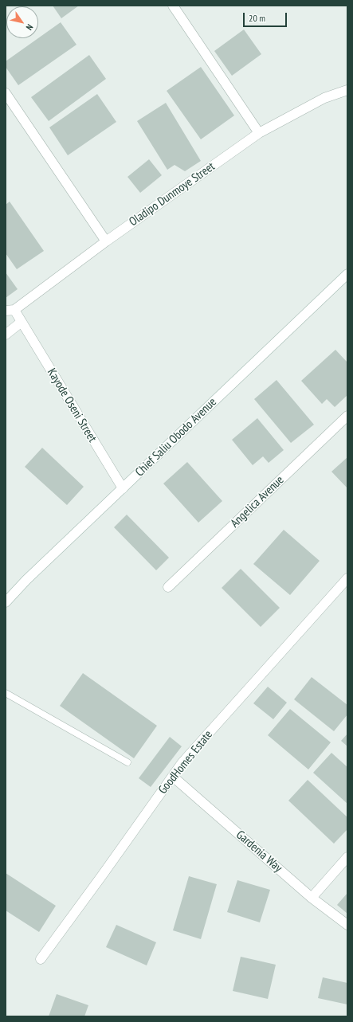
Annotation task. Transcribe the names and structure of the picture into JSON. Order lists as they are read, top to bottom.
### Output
{
  "streets": {
    "street": [
      "Oladipo Dunmoye Street",
      "Kayode Oseni Street",
      "Chief Saliu Obodo Avenue",
      "Angelica Avenue",
      "GoodHomes Estate",
      "Gardenia Way"
    ]
  },
  "crossings": [
    ["Oladipo Dunmoye Street", "Kayode Oseni Street"],
    ["Kayode Oseni Street", "Chief Saliu Obodo Avenue"],
    ["GoodHomes Estate", "Gardenia Way"]
  ],
  "scale_bar": "20 m",
  "north": "bottom right"
}
